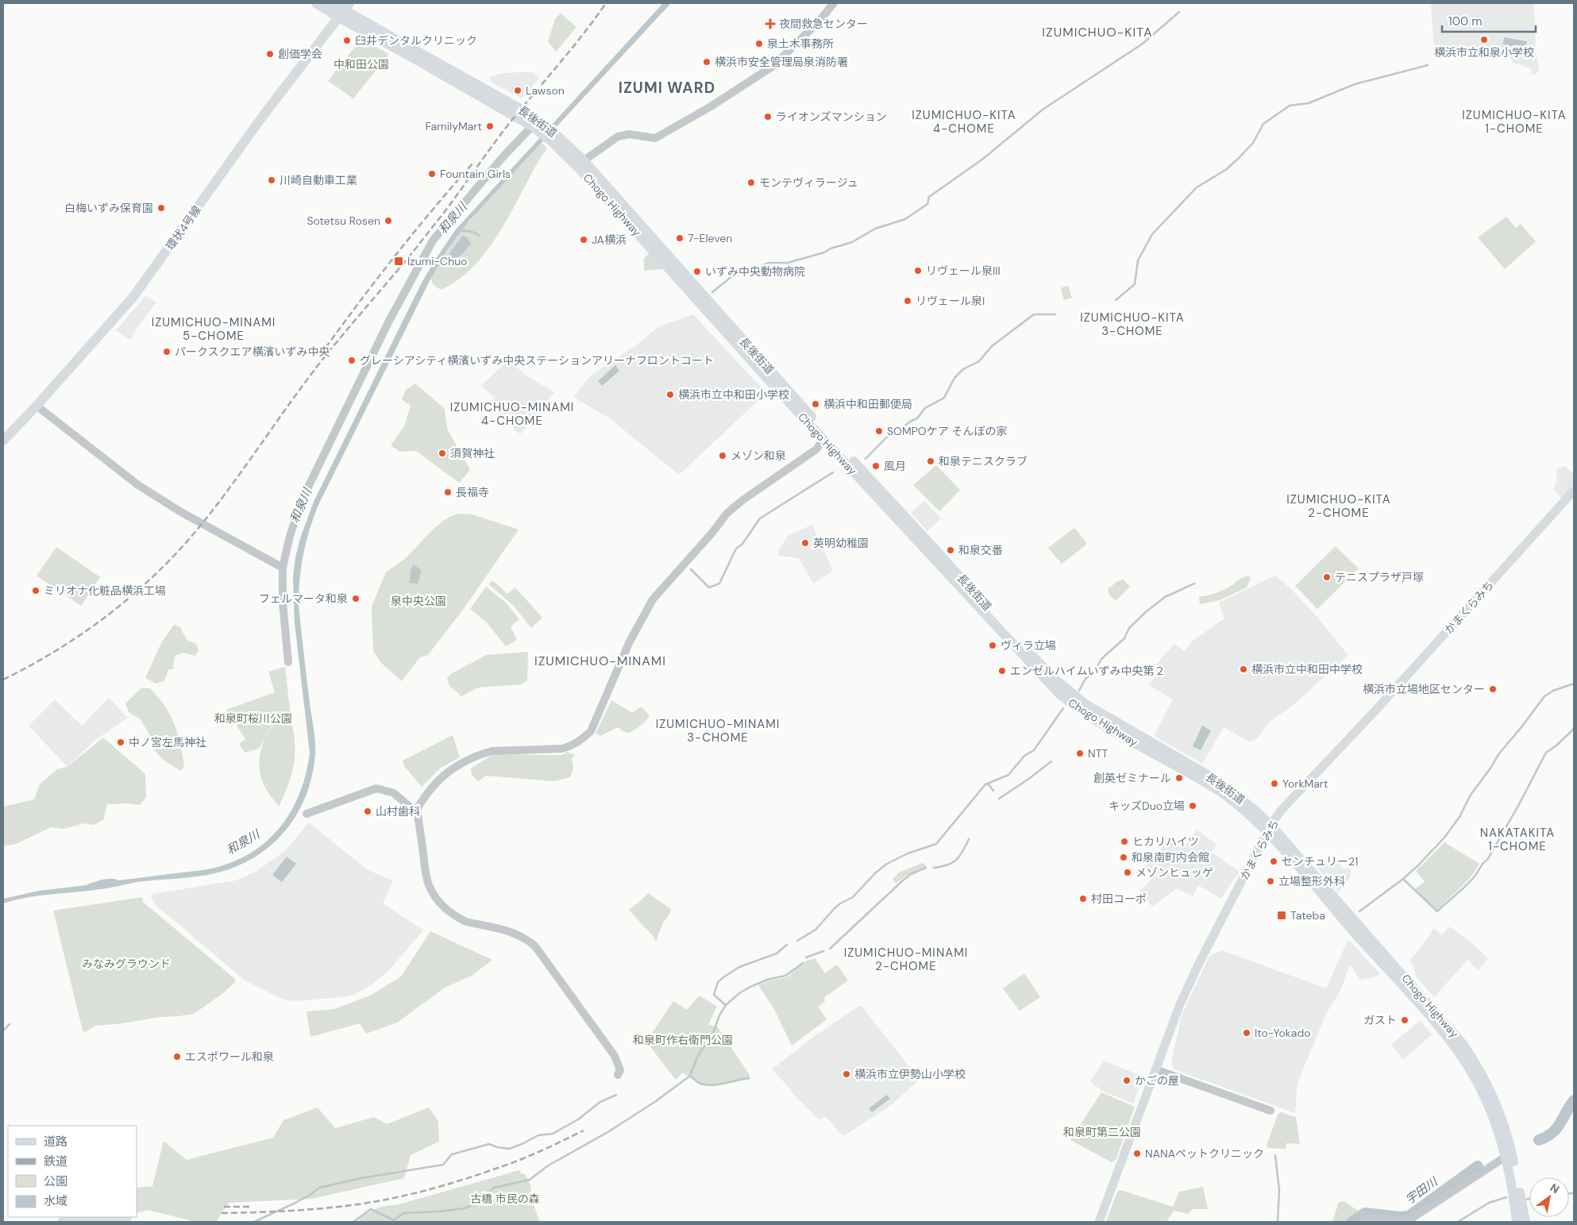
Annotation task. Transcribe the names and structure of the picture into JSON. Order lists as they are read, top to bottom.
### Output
{
  "streets": {
    "main road": [
      "長後街道",
      "Chogo Highway",
      "環状4号線",
      "かまくらみち"
    ]
  },
  "crossings": [
    ["長後街道", "Chogo Highway"],
    ["長後街道", "かまくらみち"],
    ["Chogo Highway", "かまくらみち"]
  ],
  "districts": [
    "IZUMICHUO-KITA",
    "IZUMI WARD",
    "IZUMICHUO-KITA 4-CHOME",
    "IZUMICHUO-KITA 1-CHOME",
    "IZUMICHUO-KITA 3-CHOME",
    "IZUMICHUO-MINAMI 5-CHOME",
    "IZUMICHUO-MINAMI 4-CHOME",
    "IZUMICHUO-KITA 2-CHOME",
    "IZUMICHUO-MINAMI",
    "IZUMICHUO-MINAMI 3-CHOME",
    "NAKATAKITA 1-CHOME",
    "IZUMICHUO-MINAMI 2-CHOME"
  ],
  "water": ["和泉川", "宇田川"],
  "parks": [
    "中和田公園",
    "泉中央公園",
    "和泉町桜川公園",
    "みなみグラウンド",
    "和泉町作右衛門公園",
    "和泉町第二公園",
    "古橋 市民の森"
  ],
  "places": {
    "health": ["夜間救急センター"],
    "other": [
      "横浜市立和泉小学校",
      "臼井デンタルクリニック",
      "泉土木事務所",
      "創価学会",
      "横浜市安全管理局泉消防署",
      "Lawson",
      "ライオンズマンション",
      "FamilyMart",
      "Fountain Girls",
      "川崎自動車工業",
      "モンテヴィラージュ",
      "白梅いずみ保育園",
      "Sotetsu Rosen",
      "7-Eleven",
      "JA横浜",
      "リヴェール泉III",
      "いずみ中央動物病院",
      "リヴェール泉I",
      "パークスクエア横濱いずみ中央",
      "グレーシアシティ横濱いずみ中央ステーションアリーナフロントコート",
      "横浜市立中和田小学校",
      "横浜中和田郵便局",
      "SOMPOケア そんぽの家",
      "須賀神社",
      "メゾン和泉",
      "和泉テニスクラブ",
      "風月",
      "長福寺",
      "英明幼稚園",
      "和泉交番",
      "テニスプラザ戸塚",
      "ミリオナ化粧品横浜工場",
      "フェルマータ和泉",
      "ヴィラ立場",
      "横浜市立中和田中学校",
      "エンゼルハイムいずみ中央第２",
      "横浜市立場地区センター",
      "中ノ宮左馬神社",
      "NTT",
      "創英ゼミナール",
      "YorkMart",
      "キッズDuo立場",
      "山村歯科",
      "ヒカリハイツ",
      "和泉南町内会館",
      "センチュリー21",
      "メゾンヒュッゲ",
      "立場整形外科",
      "村田コーポ",
      "ガスト",
      "Ito-Yokado",
      "エスポワール和泉",
      "横浜市立伊勢山小学校",
      "かごの屋",
      "NANAペットクリニック"
    ],
    "transit": ["Izumi-Chuo", "Tateba"]
  },
  "legend": [
    "道路",
    "鉄道",
    "公園",
    "水域"
  ],
  "scale_bar": "100 m",
  "north": "top right"
}
